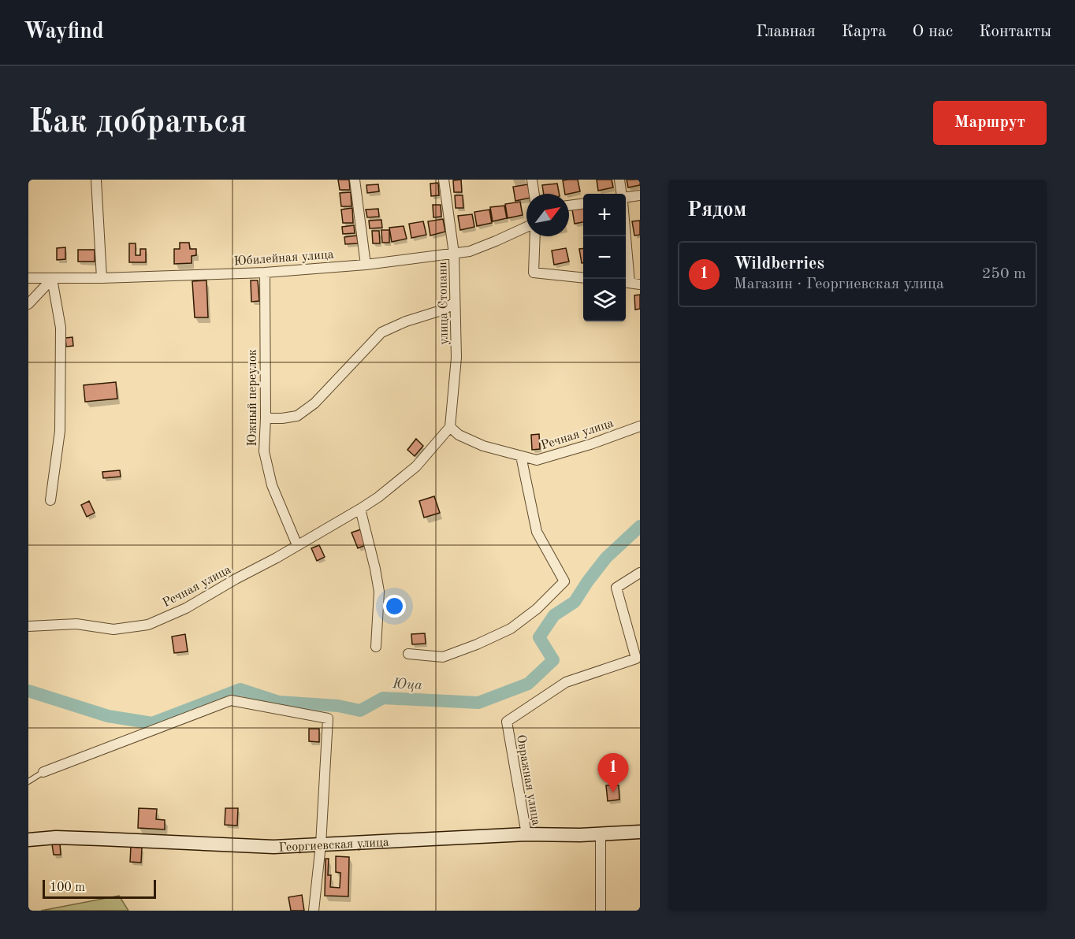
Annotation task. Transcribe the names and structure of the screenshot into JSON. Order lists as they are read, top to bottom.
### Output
{
  "streets": {
    "main road": ["Георгиевская улица"],
    "street": [
      "Юбилейная улица",
      "улица Стопани",
      "Южный переулок",
      "Речная улица",
      "Овражная улица"
    ]
  },
  "crossings": [
    ["Юбилейная улица", "улица Стопани"],
    ["Юбилейная улица", "Южный переулок"],
    ["улица Стопани", "Речная улица"],
    ["Южный переулок", "Речная улица"],
    ["Овражная улица", "Георгиевская улица"]
  ],
  "water": ["Юца"],
  "scale_bar": "100 m",
  "north": "top right",
  "page": {
    "header": "Wayfind",
    "nav": [
      "Главная",
      "Карта",
      "О нас",
      "Контакты"
    ],
    "buttons": "Маршрут",
    "title": "Как добраться",
    "heading": "Рядом",
    "map_buttons": ["+", "−"],
    "list": [
      {
        "mark": "1",
        "name": "Wildberries",
        "note": "Магазин · Георгиевская улица",
        "value": "250 m"
      }
    ],
    "pins": "1",
    "scale": "100 m"
  }
}
